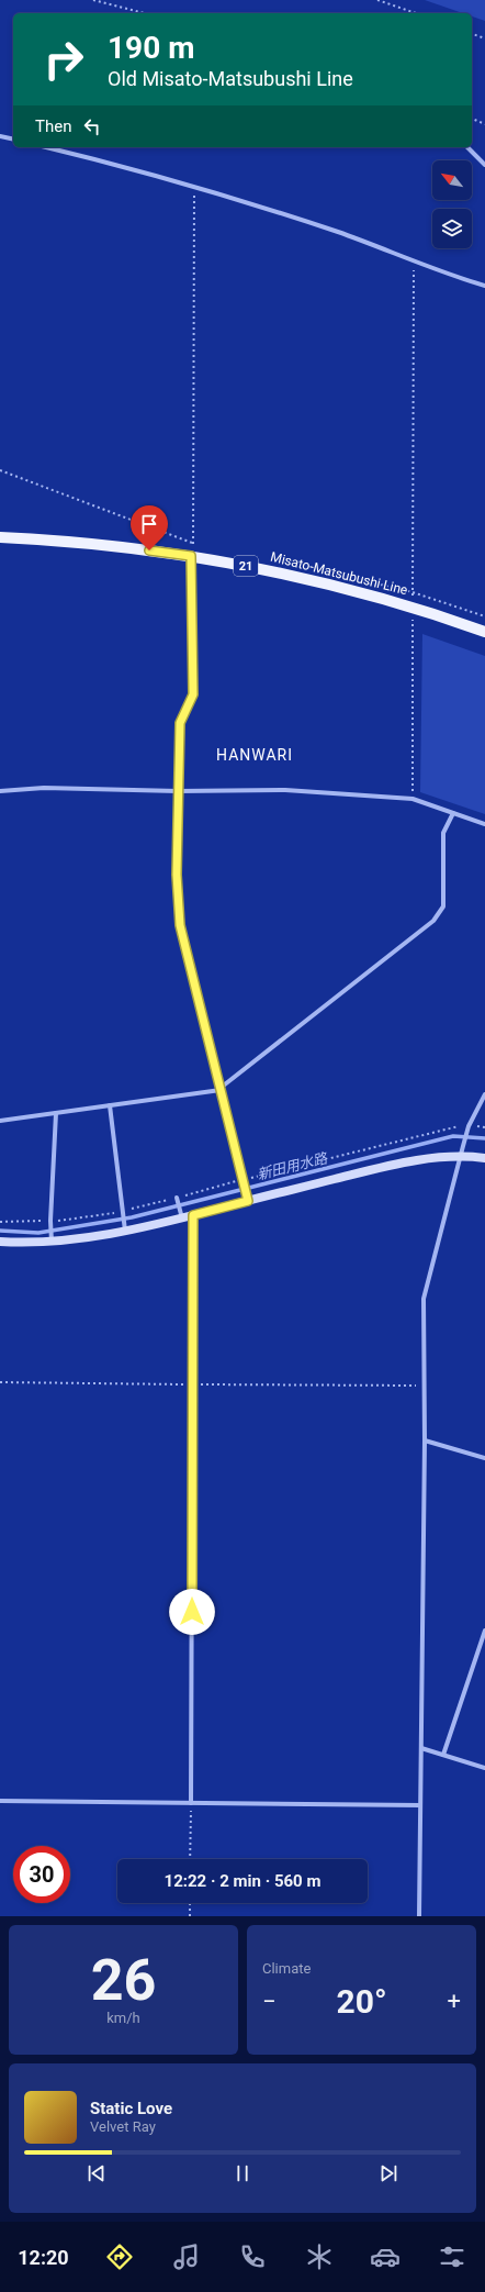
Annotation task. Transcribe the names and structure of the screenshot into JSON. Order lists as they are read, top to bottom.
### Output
{
  "streets": {
    "main road": ["21", "Misato-Matsubushi Line"]
  },
  "districts": ["HANWARI"],
  "water": ["新田用水路"],
  "north": "top left",
  "page": {
    "turn": ["190 m", "Old Misato-Matsubushi Line"],
    "then": "Then",
    "limit": "30",
    "trip": "12:22 · 2 min · 560 m",
    "tile": [
      ["26", "km/h"],
      "Climate"
    ],
    "heat": ["−", "20°", "+"],
    "song": ["Static Love", "Velvet Ray"],
    "tabs": "12:20"
  }
}
